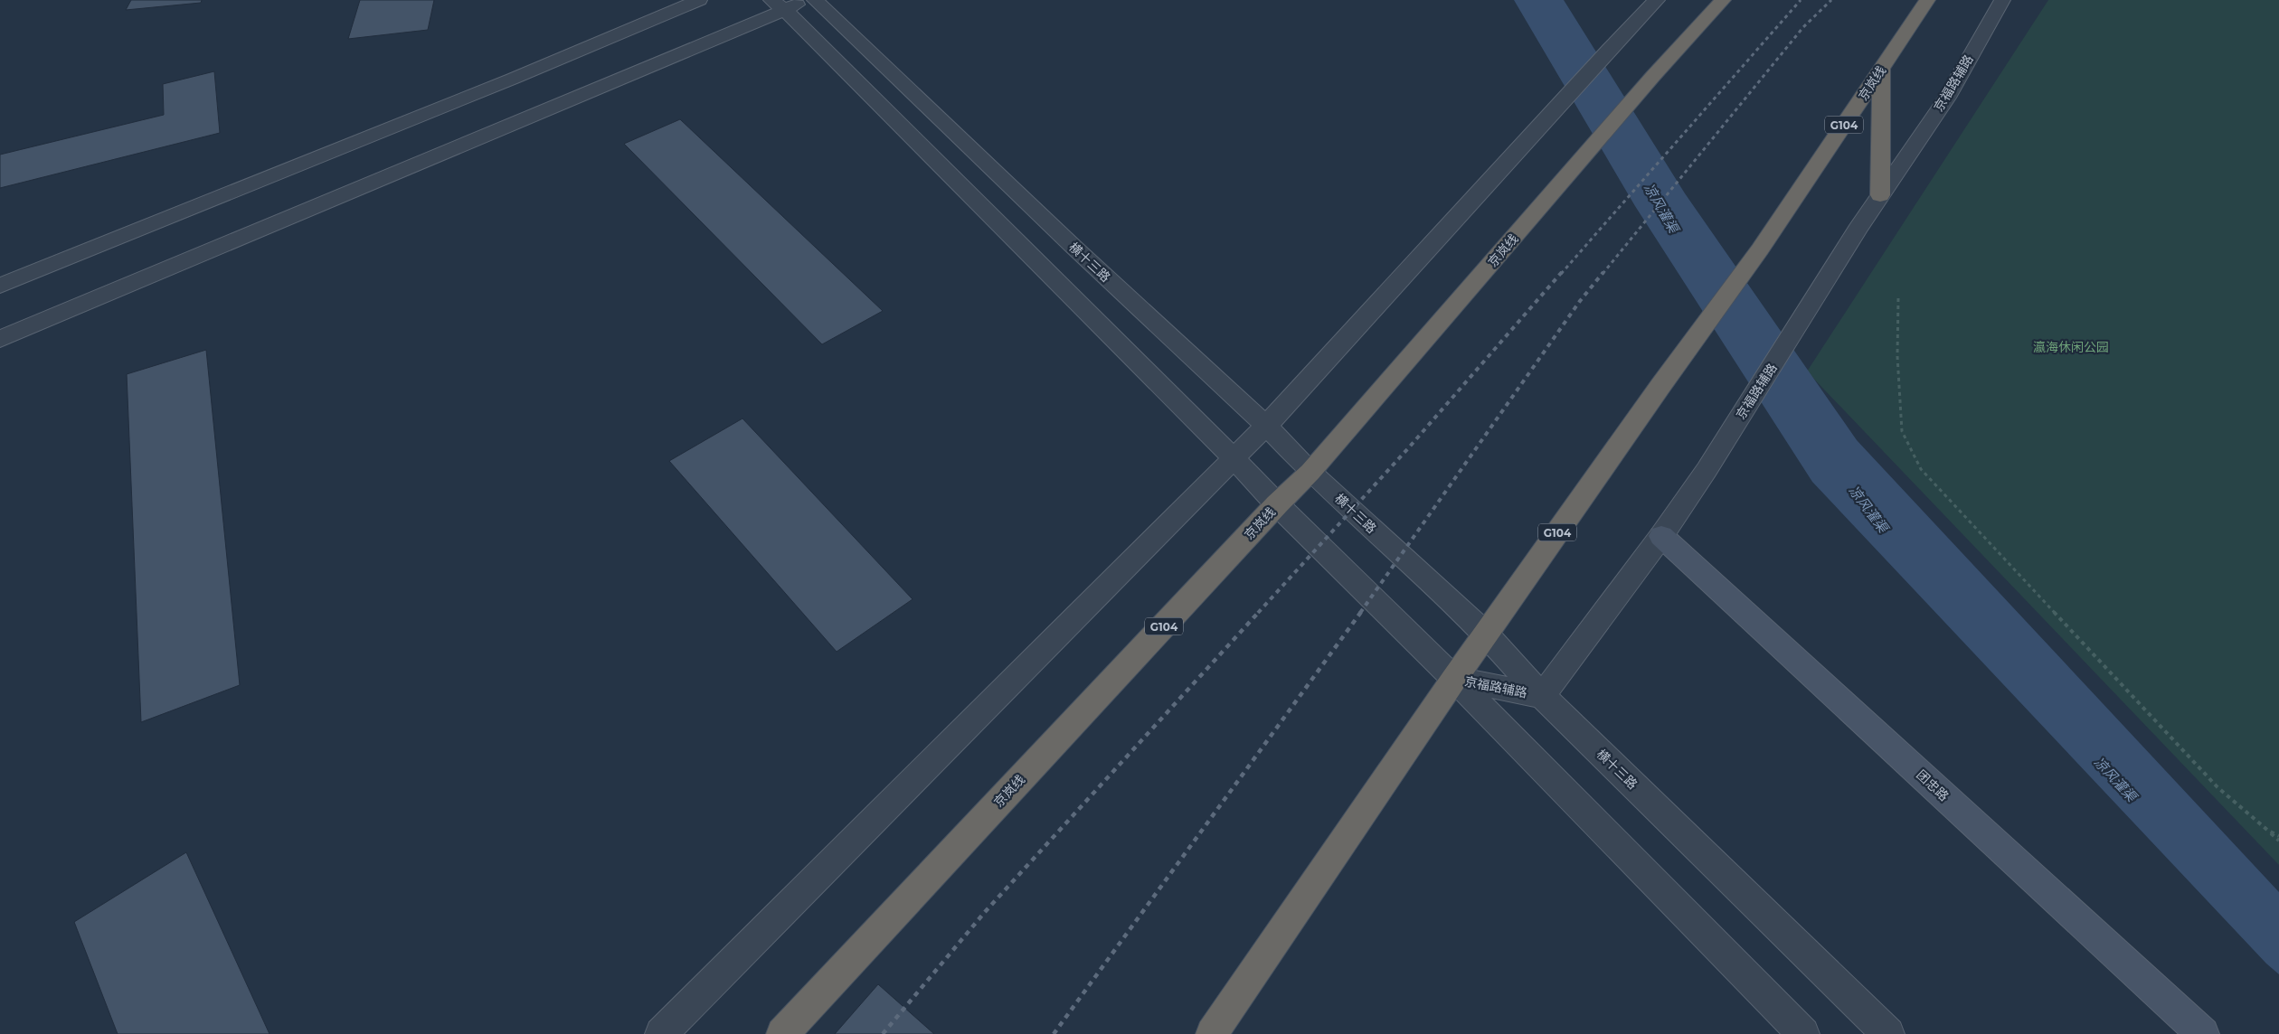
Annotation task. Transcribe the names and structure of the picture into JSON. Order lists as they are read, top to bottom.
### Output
{
  "streets": {
    "highway": ["京岚线", "G104"],
    "main road": ["团忠路"],
    "street": ["京福路辅路", "横十三路"]
  },
  "crossings": [
    ["京岚线", "京福路辅路"],
    ["京岚线", "横十三路"],
    ["京福路辅路", "横十三路"],
    ["京福路辅路", "团忠路"]
  ],
  "water": ["凉风灌渠"],
  "parks": ["瀛海休闲公园"]
}
